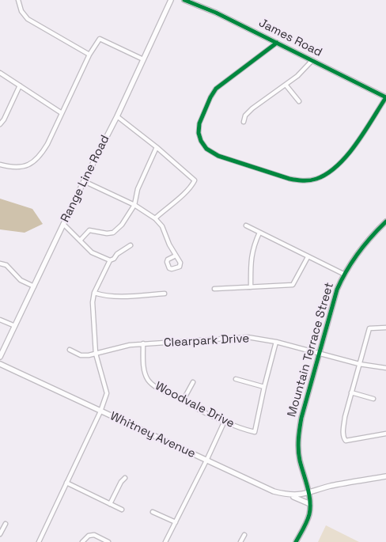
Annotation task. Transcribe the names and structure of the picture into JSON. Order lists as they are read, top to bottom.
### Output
{
  "streets": {
    "main road": ["James Road", "Range Line Road", "Whitney Avenue"],
    "street": ["Clearpark Drive", "Mountain Terrace Street", "Woodvale Drive"]
  },
  "crossings": [
    ["Clearpark Drive", "Mountain Terrace Street"],
    ["Clearpark Drive", "Woodvale Drive"],
    ["Mountain Terrace Street", "Whitney Avenue"]
  ]
}
